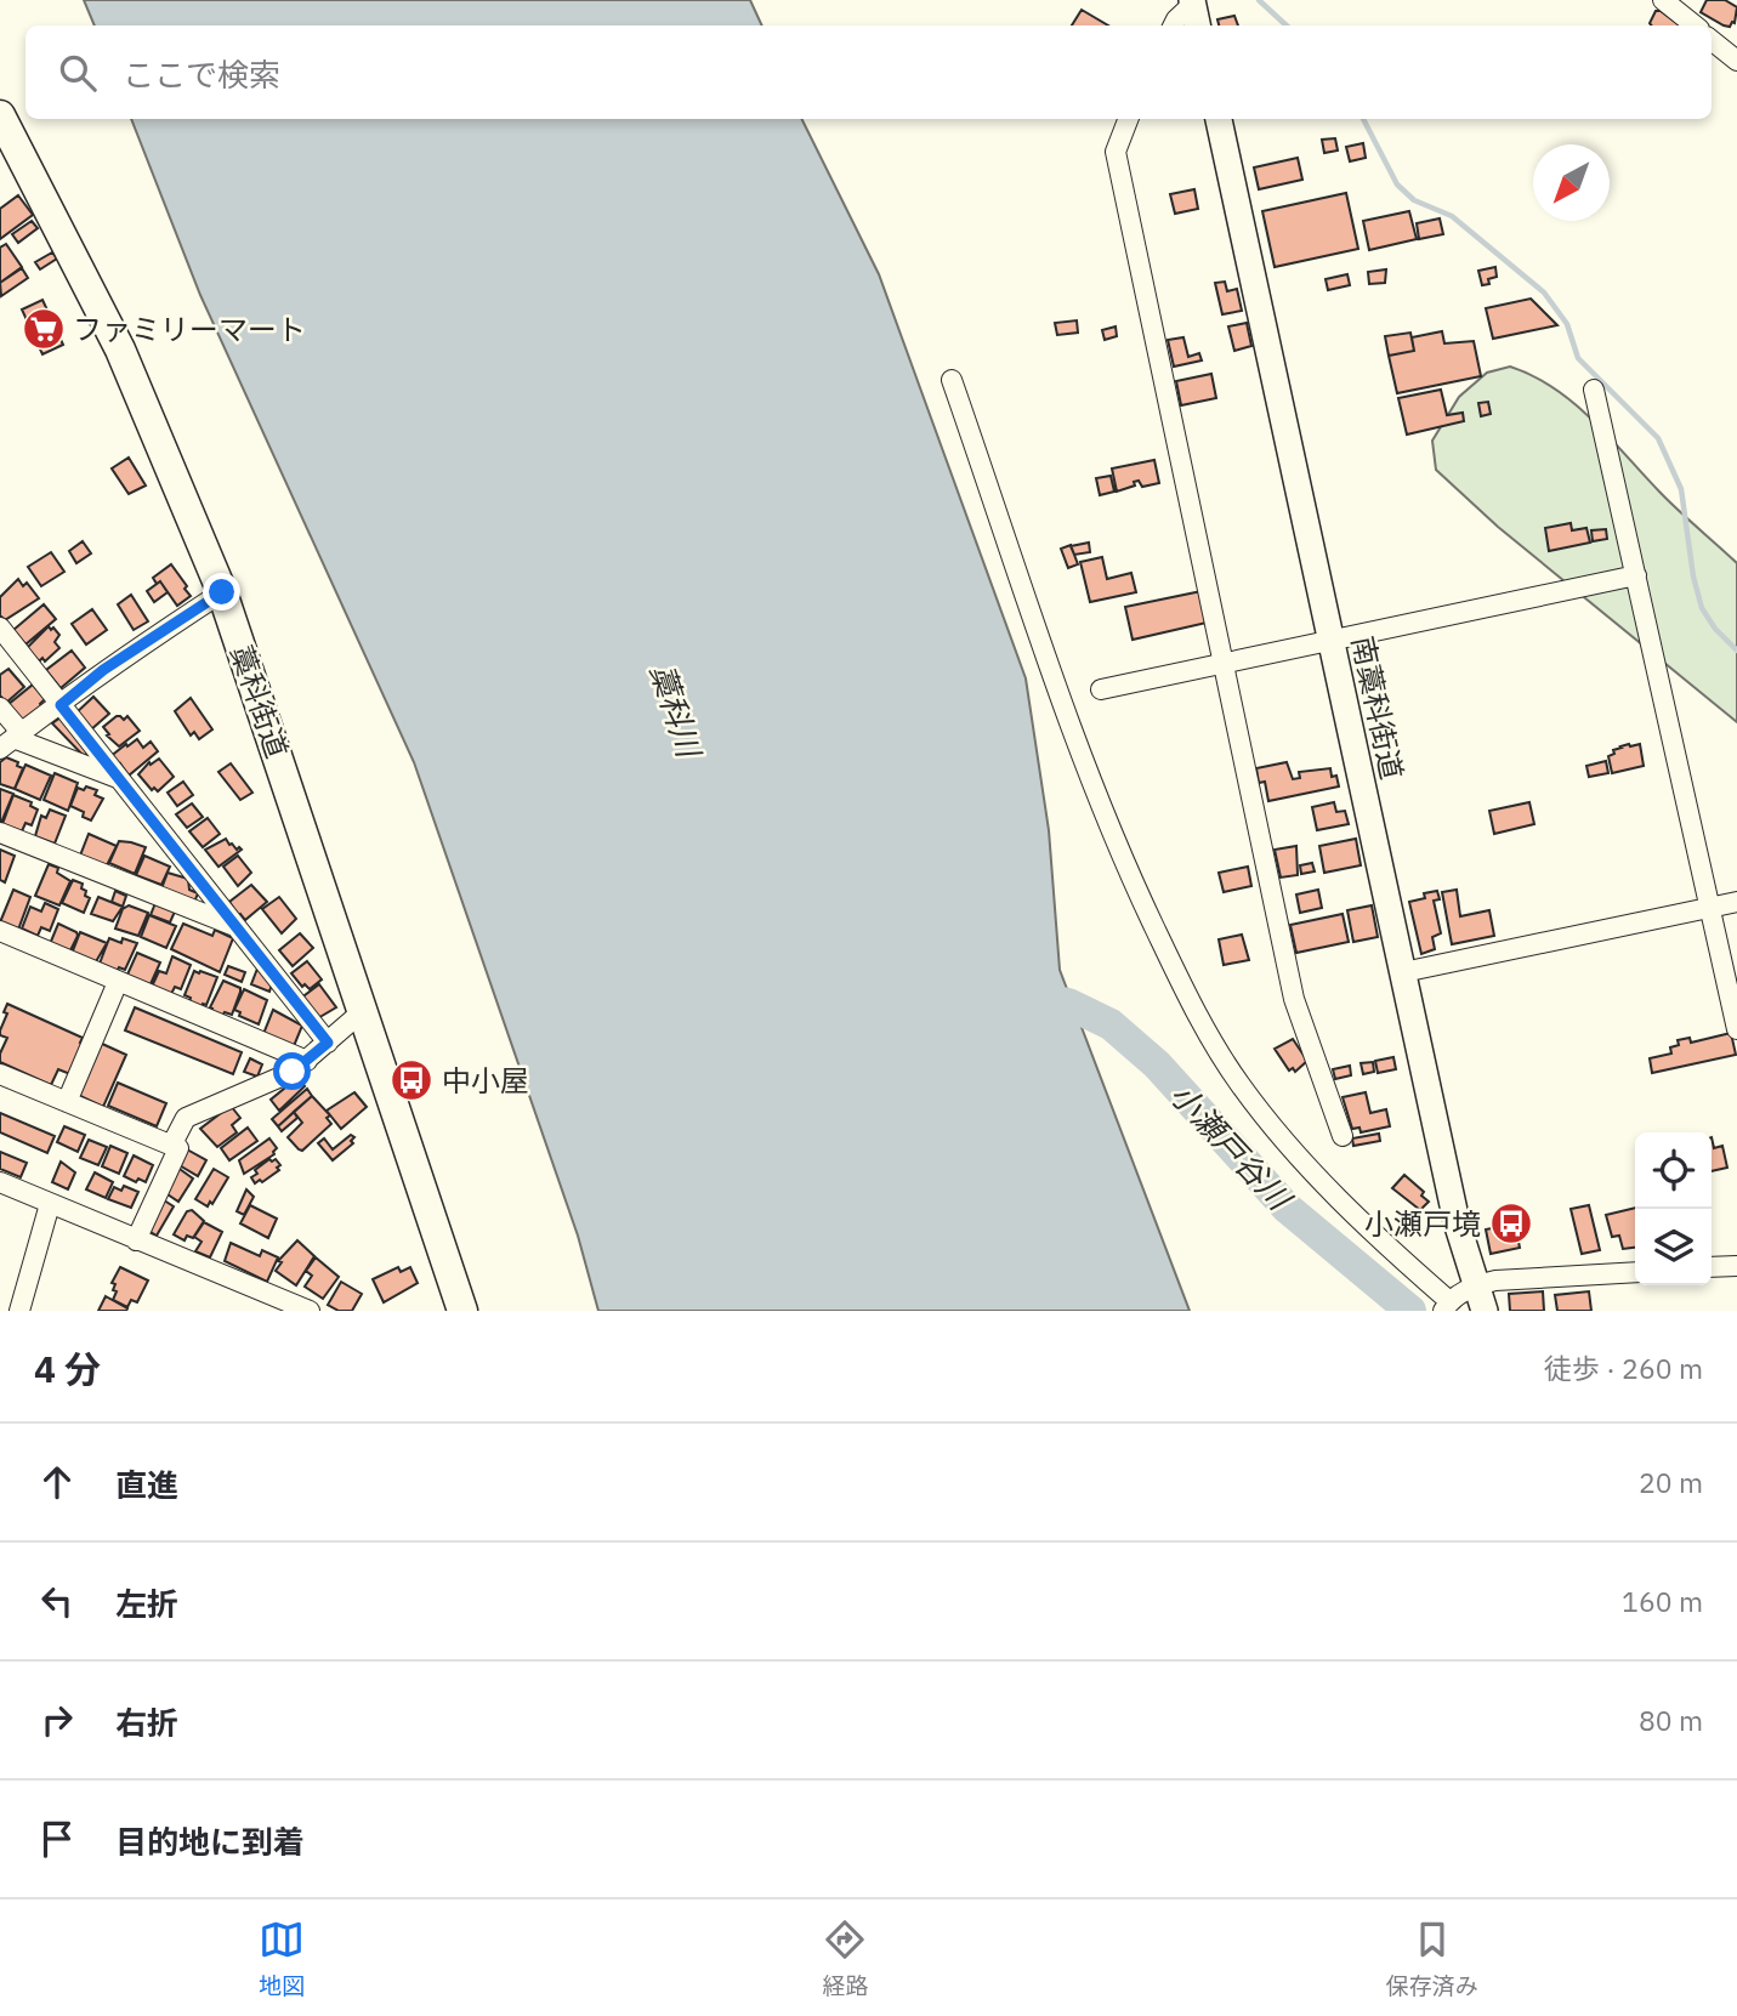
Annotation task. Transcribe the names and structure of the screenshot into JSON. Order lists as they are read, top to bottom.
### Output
{
  "streets": {
    "highway": ["藁科街道"],
    "main road": ["南藁科街道"]
  },
  "water": ["藁科川", "小瀬戸谷川"],
  "places": {
    "supermarket": ["ファミリーマート"],
    "bus stop": ["中小屋", "小瀬戸境"]
  },
  "north": "bottom left",
  "page": {
    "search": "ここで検索",
    "heading": ["4 分", "徒歩 · 260 m"],
    "list": [
      ["直進", "20 m"],
      ["左折", "160 m"],
      ["右折", "80 m"],
      "目的地に到着"
    ],
    "nav": ["地図", "経路", "保存済み"]
  }
}
